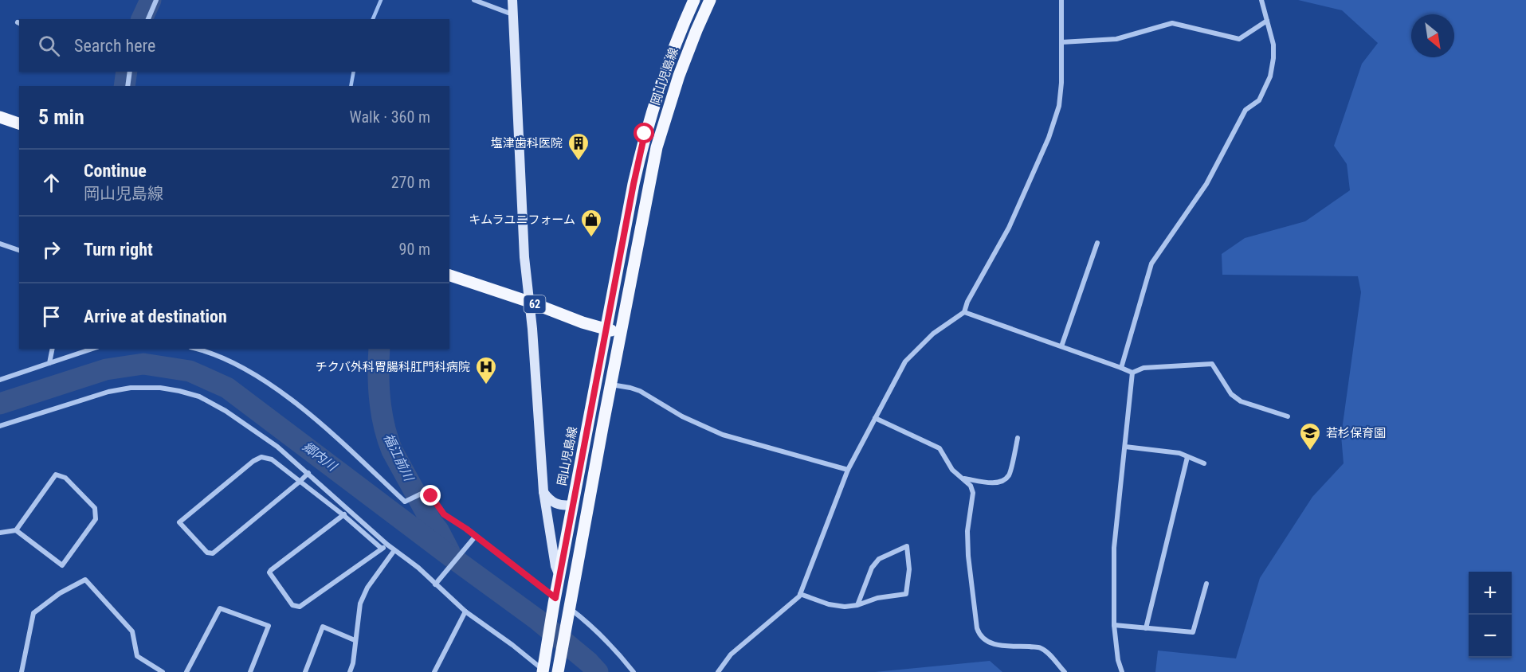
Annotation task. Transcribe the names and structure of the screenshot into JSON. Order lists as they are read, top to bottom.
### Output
{
  "streets": {
    "main road": ["岡山児島線", "62"]
  },
  "crossings": [
    ["岡山児島線", "62"]
  ],
  "water": ["郷内川", "福江前川"],
  "places": {
    "building": ["塩津歯科医院"],
    "shop": ["キムラユニフォーム"],
    "hospital": ["チクバ外科胃腸科肛門科病院"],
    "school or university": ["若杉保育園"]
  },
  "north": "bottom right",
  "page": {
    "search": "Search here",
    "heading": ["5 min", "Walk · 360 m"],
    "list": [
      ["Continue", "岡山児島線", "270 m"],
      ["Turn right", "90 m"],
      "Arrive at destination"
    ],
    "map_buttons": ["+", "−"]
  }
}
